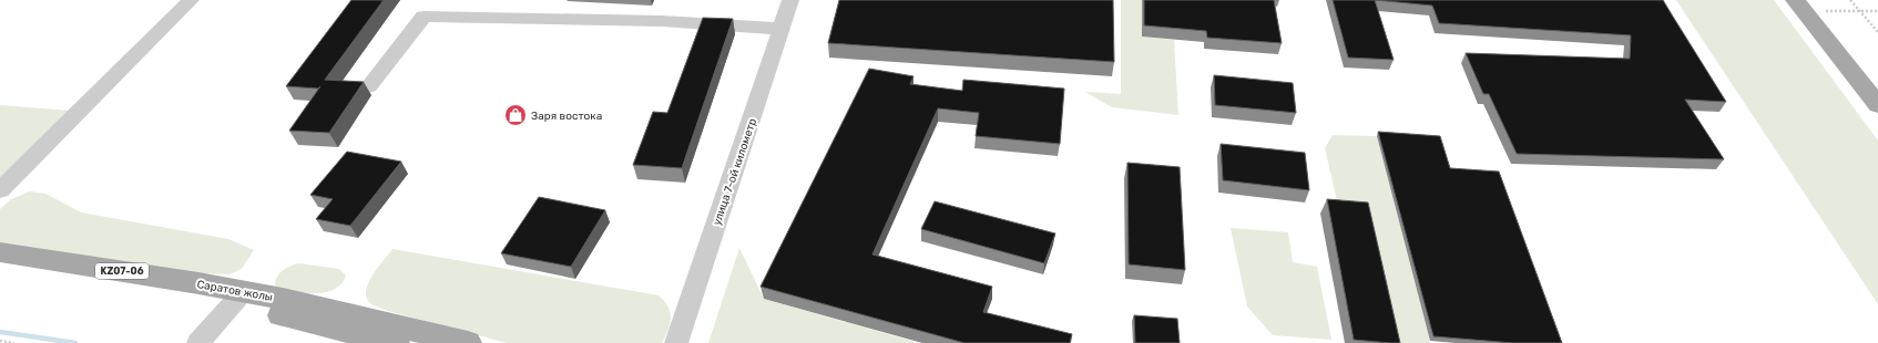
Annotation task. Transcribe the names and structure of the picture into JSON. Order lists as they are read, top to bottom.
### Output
{
  "streets": {
    "main road": ["KZ07-06", "Саратов жолы"],
    "street": ["улица 7-ой километр"]
  },
  "places": {
    "shop": ["Заря востока"]
  }
}
